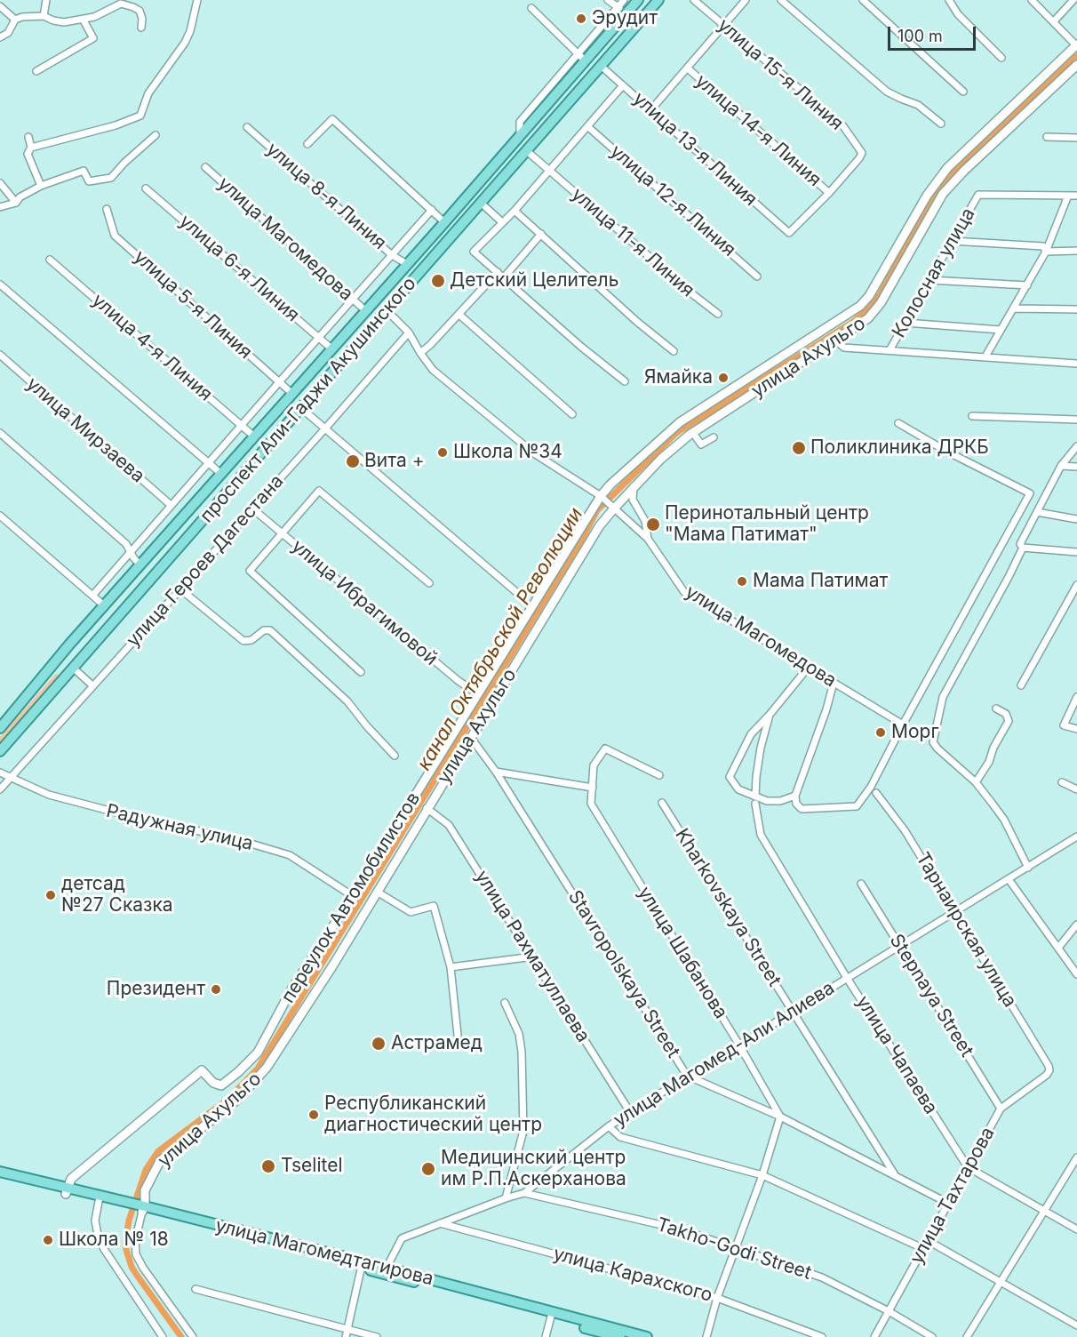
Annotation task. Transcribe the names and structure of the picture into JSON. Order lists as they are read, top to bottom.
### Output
{
  "streets": {
    "main road": [
      "улица Ахульго",
      "проспект Али-Гаджи Акушинского",
      "переулок Автомобилистов",
      "улица Магомедтагирова"
    ],
    "street": [
      "улица 15-я Линия",
      "улица 14-я Линия",
      "улица 13-я Линия",
      "улица 8-я Линия",
      "улица 12-я Линия",
      "улица Магомедова",
      "улица 11-я Линия",
      "улица 6-я Линия",
      "Колосная улица",
      "улица 5-я Линия",
      "улица 4-я Линия",
      "улица Мирзаева",
      "улица Героев Дагестана",
      "улица Ибрагимовой",
      "Радужная улица",
      "Kharkovskaya Street",
      "Тарнаирская улица",
      "улица Шабанова",
      "улица Рахматуллаева",
      "Stavropolskaya Street",
      "Stepnaya Street",
      "улица Магомед-Али Алиева",
      "улица Чапаева",
      "улица Тахтарова",
      "Takho-Godi Street",
      "улица Карахского"
    ]
  },
  "crossings": [
    ["улица 15-я Линия", "улица 14-я Линия"],
    ["улица 15-я Линия", "улица 13-я Линия"],
    ["улица 14-я Линия", "улица 13-я Линия"],
    ["улица 13-я Линия", "проспект Али-Гаджи Акушинского"],
    ["улица 8-я Линия", "проспект Али-Гаджи Акушинского"],
    ["улица Магомедова", "улица Ахульго"],
    ["улица Магомедова", "проспект Али-Гаджи Акушинского"],
    ["улица Магомедова", "переулок Автомобилистов"],
    ["улица 11-я Линия", "проспект Али-Гаджи Акушинского"],
    ["улица 6-я Линия", "проспект Али-Гаджи Акушинского"],
    ["улица 5-я Линия", "проспект Али-Гаджи Акушинского"],
    ["улица 4-я Линия", "проспект Али-Гаджи Акушинского"],
    ["улица Ахульго", "улица Рахматуллаева"],
    ["улица Ахульго", "Stavropolskaya Street"],
    ["улица Ахульго", "улица Магомедтагирова"],
    ["улица Героев Дагестана", "улица Ибрагимовой"],
    ["улица Героев Дагестана", "Радужная улица"],
    ["улица Ибрагимовой", "переулок Автомобилистов"],
    ["Радужная улица", "переулок Автомобилистов"],
    ["переулок Автомобилистов", "улица Магомедтагирова"],
    ["Kharkovskaya Street", "Stavropolskaya Street"],
    ["Kharkovskaya Street", "улица Магомед-Али Алиева"],
    ["Тарнаирская улица", "улица Магомед-Али Алиева"],
    ["Тарнаирская улица", "улица Тахтарова"],
    ["улица Шабанова", "Stavropolskaya Street"],
    ["улица Шабанова", "улица Магомед-Али Алиева"],
    ["улица Рахматуллаева", "улица Магомед-Али Алиева"],
    ["Stavropolskaya Street", "улица Магомед-Али Алиева"],
    ["Stavropolskaya Street", "улица Тахтарова"],
    ["Stepnaya Street", "улица Магомед-Али Алиева"],
    ["Stepnaya Street", "улица Тахтарова"],
    ["улица Магомед-Али Алиева", "улица Чапаева"],
    ["улица Магомед-Али Алиева", "Takho-Godi Street"],
    ["улица Магомед-Али Алиева", "улица Магомедтагирова"],
    ["улица Магомед-Али Алиева", "улица Карахского"],
    ["улица Чапаева", "улица Тахтарова"],
    ["улица Тахтарова", "Takho-Godi Street"]
  ],
  "water": ["канал Октябрьской Революции"],
  "places": [
    "Эрудит",
    "Детский Целитель",
    "Ямайка",
    "Поликлиника ДРКБ",
    "Школа №34",
    "Вита +",
    "Перинотальный центр \"Мама Патимат\"",
    "Мама Патимат",
    "Морг",
    "детсад №27 Сказка",
    "Президент",
    "Астрамед",
    "Республиканский диагностический центр",
    "Tselitel",
    "Медицинский центр им Р.П.Аскерханова",
    "Школа № 18"
  ],
  "scale_bar": "100 m"
}
